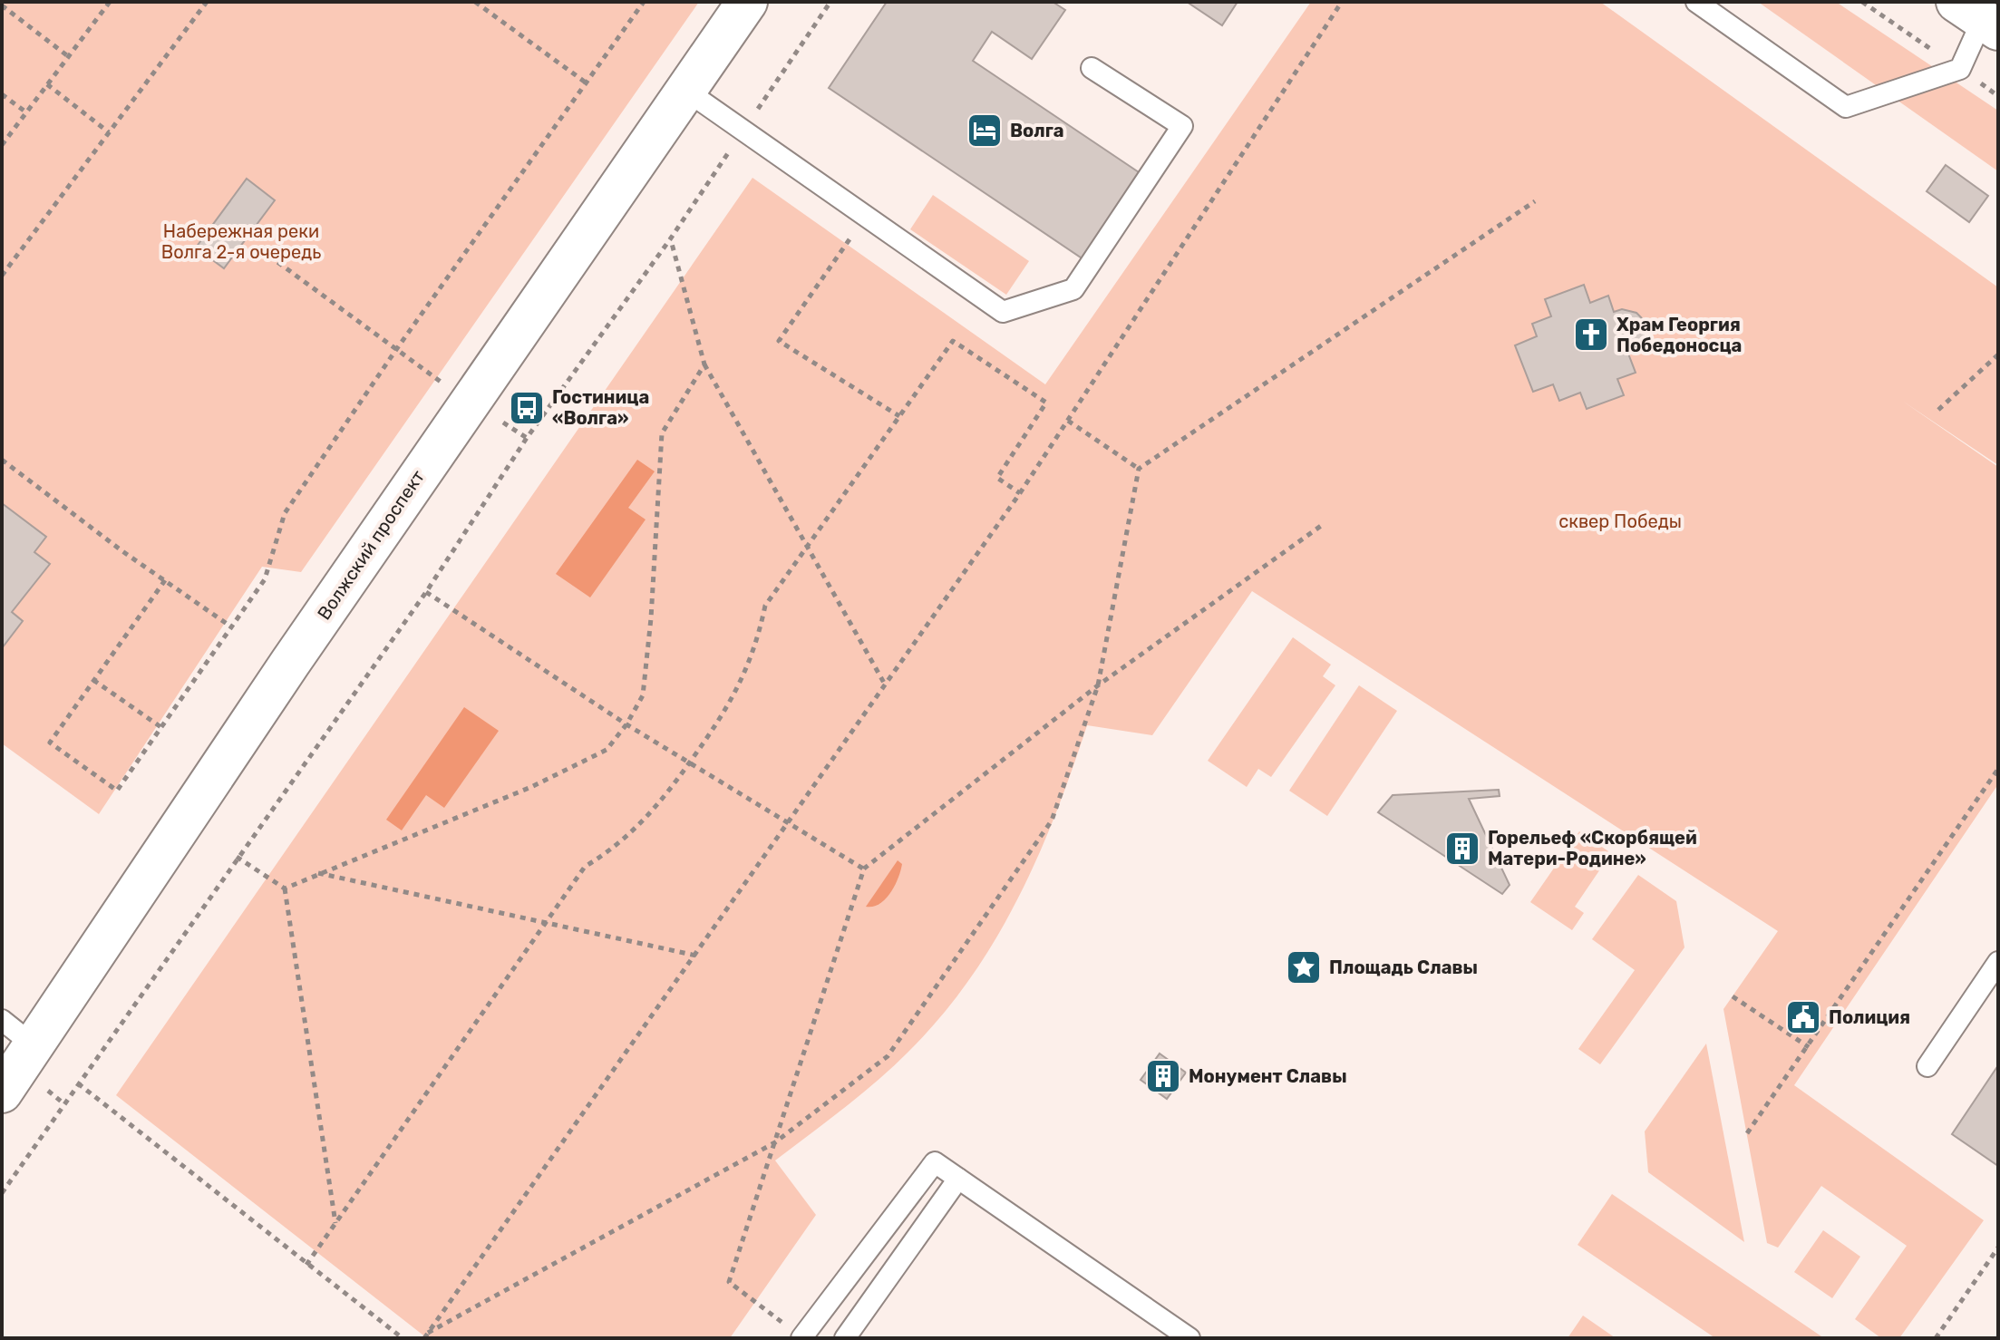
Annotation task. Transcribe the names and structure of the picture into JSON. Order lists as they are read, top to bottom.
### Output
{
  "streets": {
    "main road": ["Волжский проспект"]
  },
  "parks": ["Набережная реки Волга 2-я очередь", "сквер Победы"],
  "places": {
    "hotel": ["Волга"],
    "church": ["Храм Георгия Победоносца"],
    "bus stop": ["Гостиница «Волга»"],
    "building": ["Горельеф «Скорбящей Матери-Родине»", "Монумент Славы"],
    "place": ["Площадь Славы"],
    "public building": ["Полиция"]
  }
}
